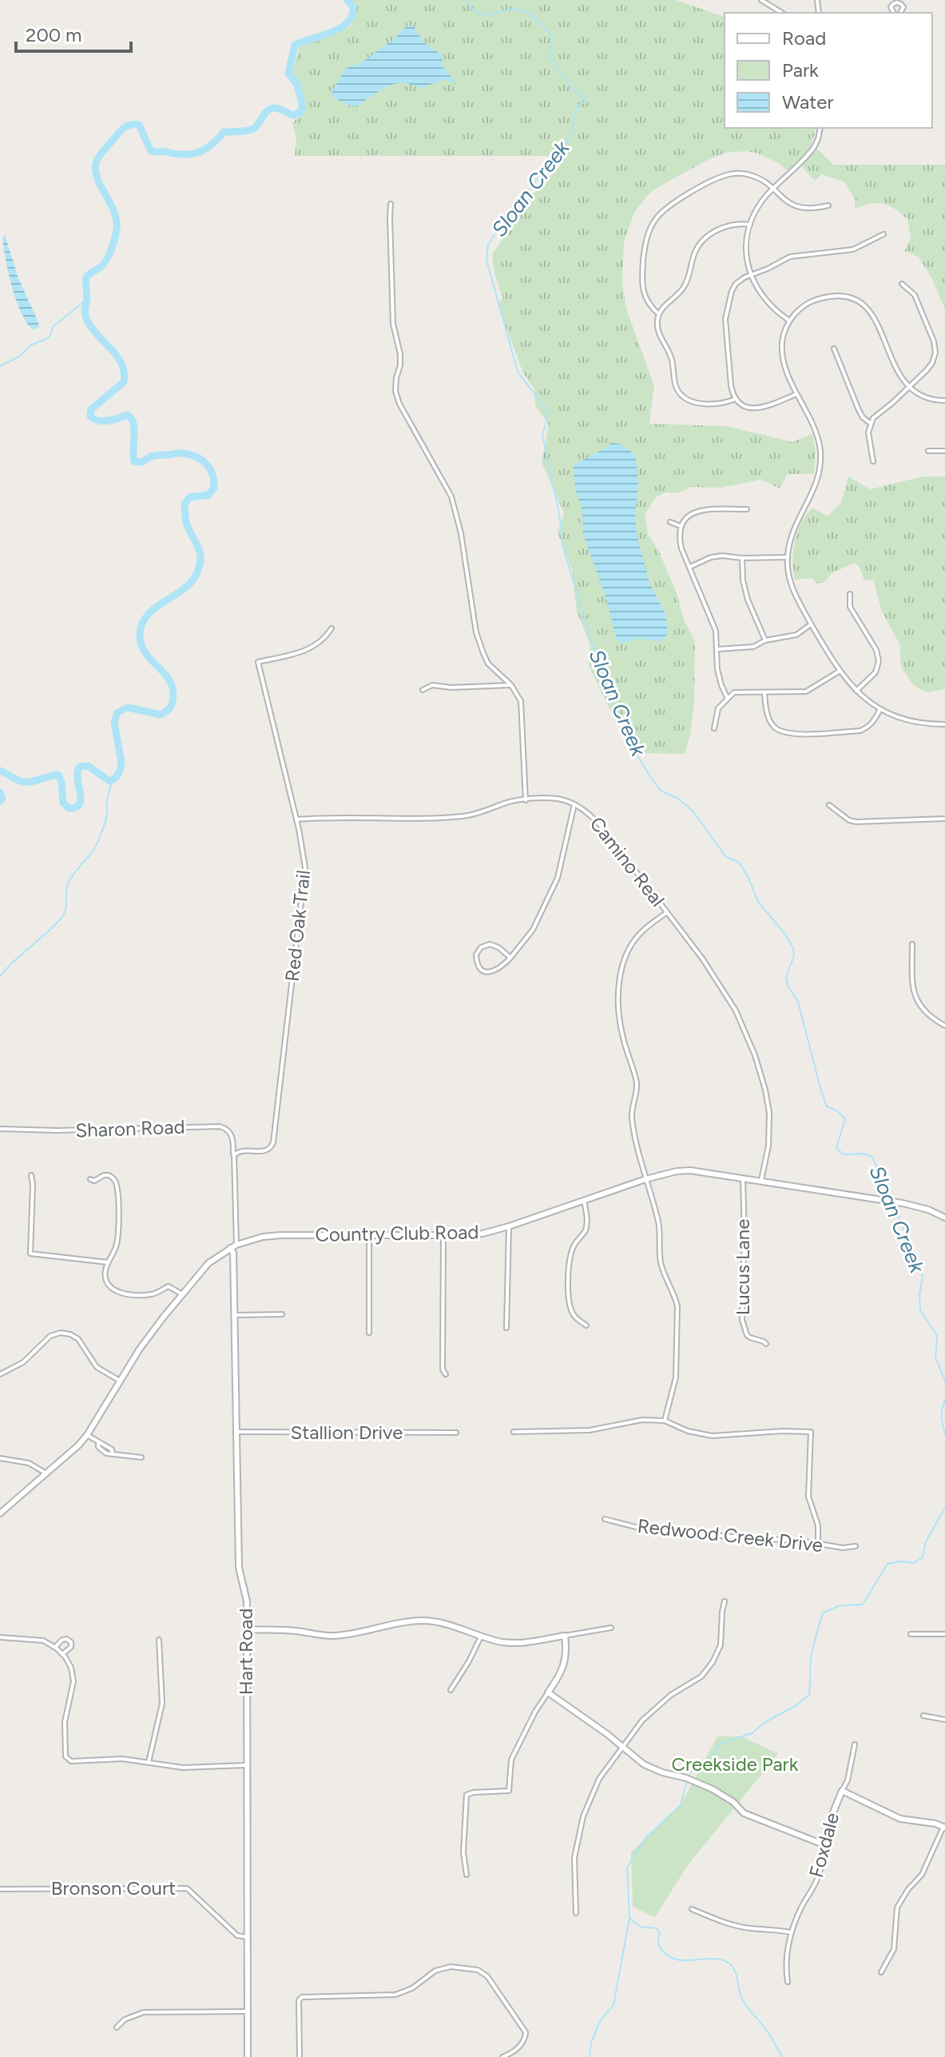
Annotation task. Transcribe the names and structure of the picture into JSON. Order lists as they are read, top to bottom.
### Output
{
  "streets": {
    "street": [
      "Camino Real",
      "Red Oak Trail",
      "Sharon Road",
      "Country Club Road",
      "Lucus Lane",
      "Stallion Drive",
      "Redwood Creek Drive",
      "Hart Road",
      "Foxdale",
      "Bronson Court"
    ]
  },
  "crossings": [
    ["Camino Real", "Red Oak Trail"],
    ["Camino Real", "Country Club Road"],
    ["Red Oak Trail", "Sharon Road"],
    ["Country Club Road", "Lucus Lane"],
    ["Country Club Road", "Hart Road"],
    ["Stallion Drive", "Hart Road"],
    ["Hart Road", "Bronson Court"]
  ],
  "water": ["Sloan Creek"],
  "parks": ["Creekside Park"],
  "legend": ["Road", "Park", "Water"],
  "scale_bar": "200 m"
}
